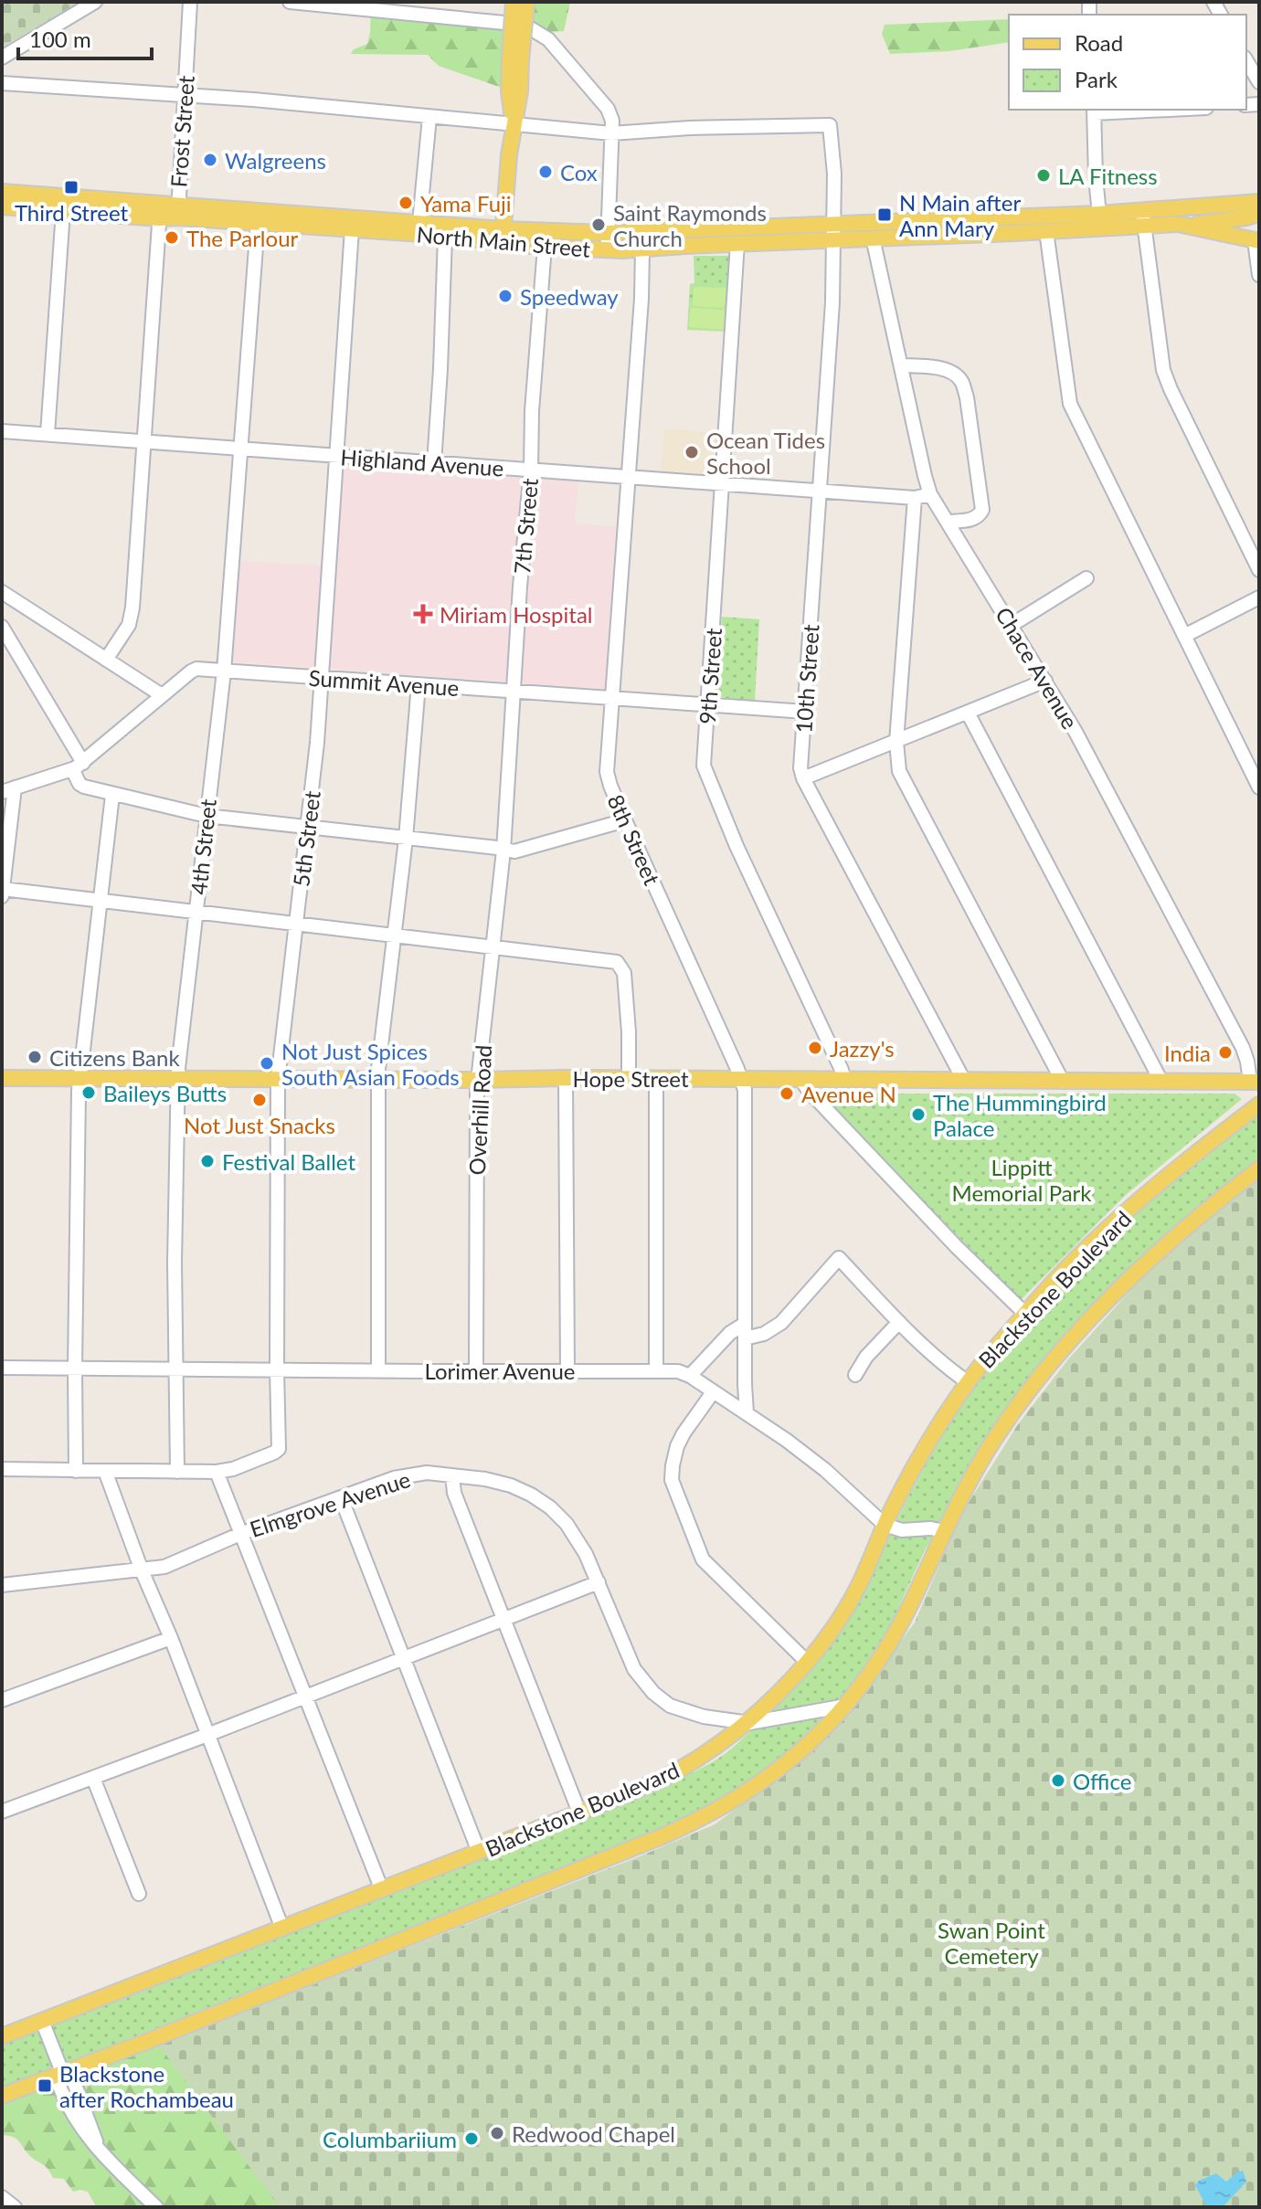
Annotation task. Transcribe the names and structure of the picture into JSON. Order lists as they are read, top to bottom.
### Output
{
  "streets": {
    "main road": ["North Main Street", "Hope Street", "Blackstone Boulevard"],
    "street": [
      "Frost Street",
      "Highland Avenue",
      "7th Street",
      "Chace Avenue",
      "9th Street",
      "10th Street",
      "Summit Avenue",
      "5th Street",
      "8th Street",
      "4th Street",
      "Overhill Road",
      "Lorimer Avenue",
      "Elmgrove Avenue"
    ]
  },
  "crossings": [
    ["Frost Street", "North Main Street"],
    ["North Main Street", "7th Street"],
    ["North Main Street", "Chace Avenue"],
    ["North Main Street", "9th Street"],
    ["North Main Street", "10th Street"],
    ["North Main Street", "5th Street"],
    ["North Main Street", "8th Street"],
    ["North Main Street", "4th Street"],
    ["Highland Avenue", "7th Street"],
    ["Highland Avenue", "Chace Avenue"],
    ["Highland Avenue", "9th Street"],
    ["Highland Avenue", "10th Street"],
    ["Highland Avenue", "5th Street"],
    ["Highland Avenue", "8th Street"],
    ["Highland Avenue", "4th Street"],
    ["7th Street", "Summit Avenue"],
    ["7th Street", "Overhill Road"],
    ["Chace Avenue", "Hope Street"],
    ["Chace Avenue", "Blackstone Boulevard"],
    ["9th Street", "Summit Avenue"],
    ["9th Street", "Hope Street"],
    ["10th Street", "Summit Avenue"],
    ["10th Street", "Hope Street"],
    ["Summit Avenue", "5th Street"],
    ["Summit Avenue", "8th Street"],
    ["Summit Avenue", "4th Street"],
    ["5th Street", "Hope Street"],
    ["5th Street", "Lorimer Avenue"],
    ["8th Street", "Hope Street"],
    ["8th Street", "Lorimer Avenue"],
    ["4th Street", "Hope Street"],
    ["4th Street", "Lorimer Avenue"],
    ["Hope Street", "Overhill Road"],
    ["Hope Street", "Blackstone Boulevard"],
    ["Overhill Road", "Lorimer Avenue"],
    ["Blackstone Boulevard", "Lorimer Avenue"],
    ["Blackstone Boulevard", "Elmgrove Avenue"]
  ],
  "parks": ["Lippitt Memorial Park", "Swan Point Cemetery"],
  "places": {
    "other": [
      "Walgreens",
      "Cox",
      "LA Fitness",
      "Yama Fuji",
      "Saint Raymonds Church",
      "The Parlour",
      "Speedway",
      "Ocean Tides School",
      "Jazzy's",
      "India",
      "Citizens Bank",
      "Not Just Spices South Asian Foods",
      "Baileys Butts",
      "Avenue N",
      "Not Just Snacks",
      "The Hummingbird Palace",
      "Festival Ballet",
      "Office",
      "Redwood Chapel",
      "Columbariium"
    ],
    "transit": ["Third Street", "N Main after Ann Mary", "Blackstone after Rochambeau"],
    "health": ["Miriam Hospital"]
  },
  "legend": ["Road", "Park"],
  "scale_bar": "100 m"
}
